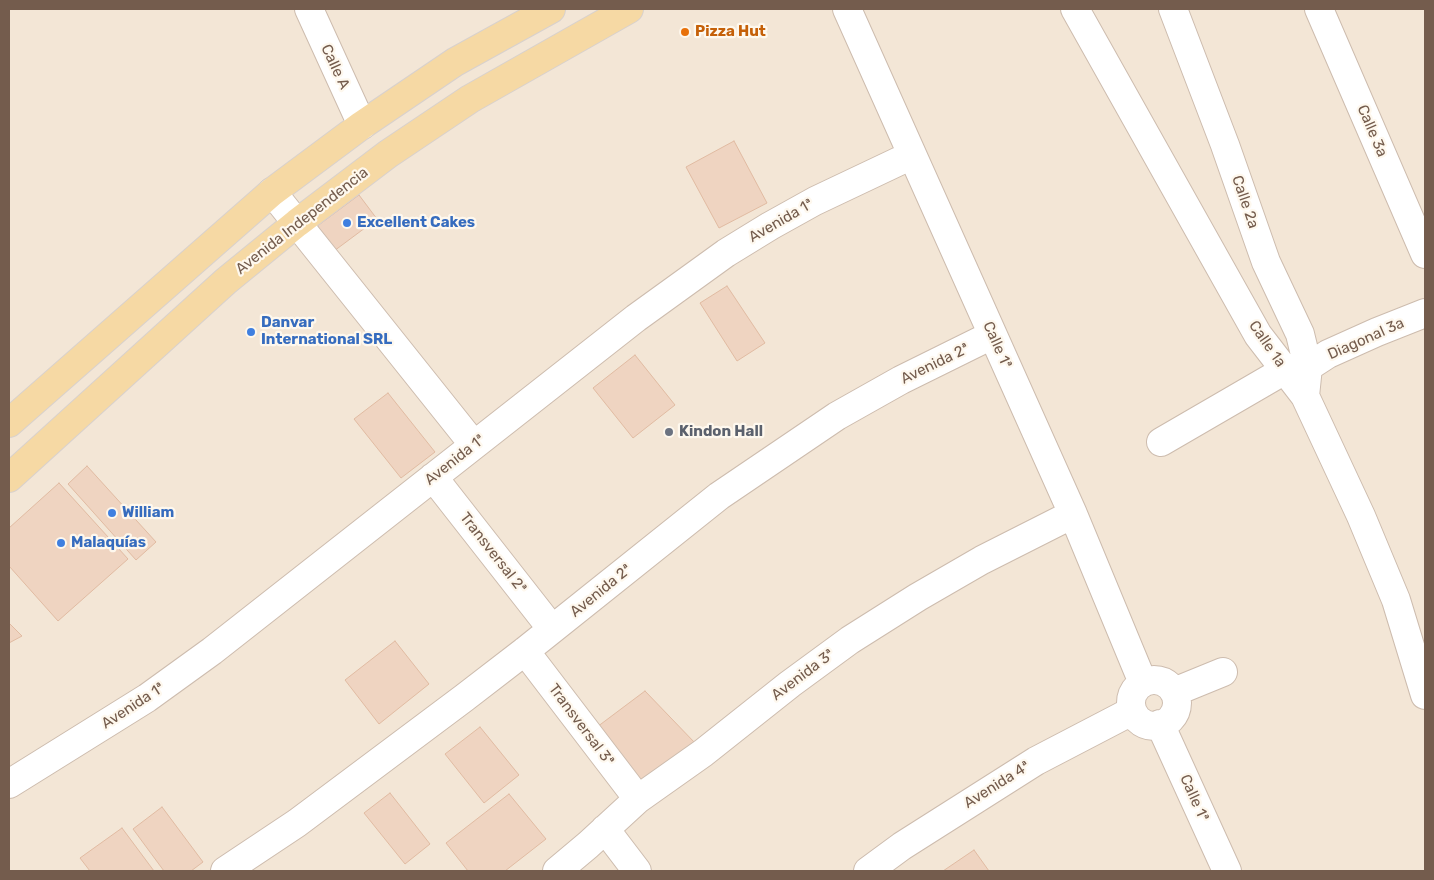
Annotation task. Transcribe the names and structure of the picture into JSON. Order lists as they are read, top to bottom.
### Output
{
  "streets": {
    "main road": ["Avenida Independencia"],
    "street": [
      "Calle A",
      "Calle 3a",
      "Calle 2a",
      "Avenida 1ª",
      "Diagonal 3a",
      "Calle 1a",
      "Calle 1ª",
      "Avenida 2ª",
      "Transversal 2ª",
      "Avenida 3ª",
      "Transversal 3ª",
      "Avenida 4ª"
    ]
  },
  "crossings": [
    ["Calle 2a", "Diagonal 3a"],
    ["Calle 2a", "Calle 1a"],
    ["Avenida 1ª", "Calle 1ª"],
    ["Avenida 1ª", "Transversal 2ª"],
    ["Diagonal 3a", "Calle 1a"],
    ["Calle 1ª", "Avenida 2ª"],
    ["Calle 1ª", "Avenida 3ª"],
    ["Calle 1ª", "Avenida 4ª"],
    ["Avenida 2ª", "Transversal 2ª"],
    ["Avenida 2ª", "Transversal 3ª"],
    ["Avenida 3ª", "Transversal 3ª"]
  ],
  "places": [
    "Pizza Hut",
    "Excellent Cakes",
    "Danvar International SRL",
    "Kindon Hall",
    "William",
    "Malaquías"
  ]
}
